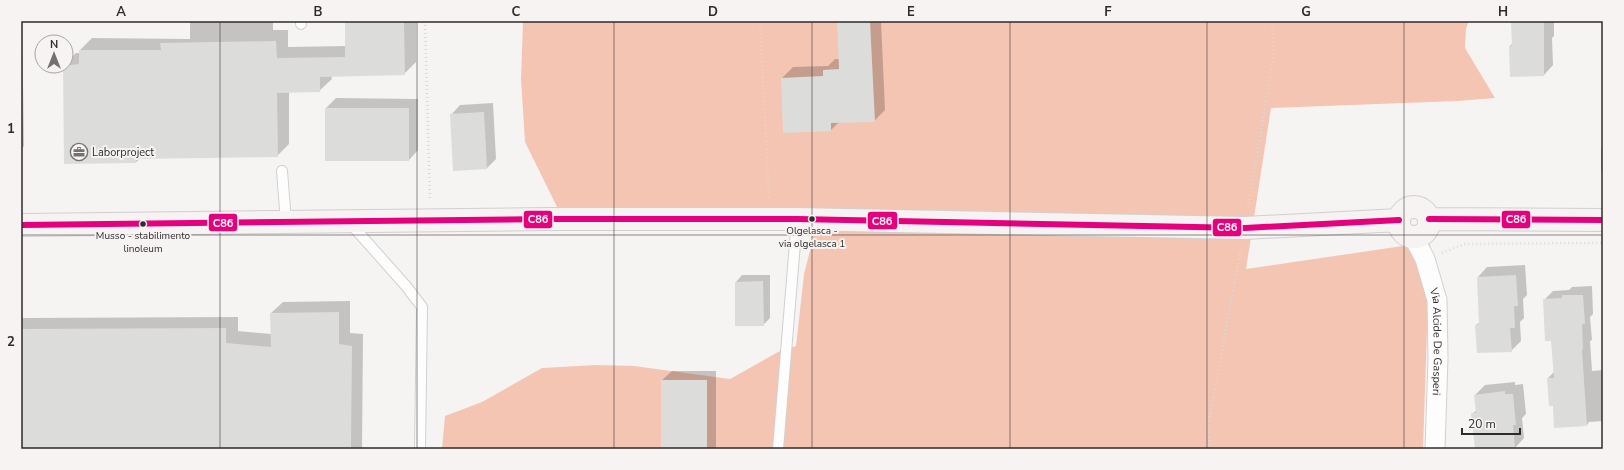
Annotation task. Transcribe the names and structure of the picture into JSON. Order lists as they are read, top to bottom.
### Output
{
  "streets": {
    "street": ["Via Alcide De Gasperi"]
  },
  "places": {
    "office": ["Laborproject"],
    "other": ["Olgelasca - via olgelasca 1", "Musso - stabilimento linoleum"]
  },
  "lines": ["transit line C86"],
  "scale_bar": "20 m",
  "north": "top",
  "grid": {
    "columns": [
      "A",
      "B",
      "C",
      "D",
      "E",
      "F",
      "G",
      "H"
    ],
    "rows": ["1", "2"]
  }
}
